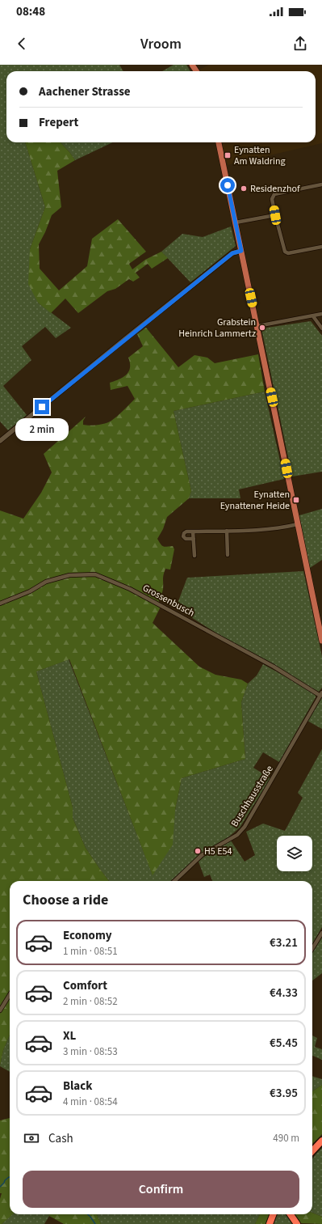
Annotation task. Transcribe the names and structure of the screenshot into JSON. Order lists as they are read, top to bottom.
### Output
{
  "streets": {
    "street": ["Grossenbusch", "Buschhausstraße"]
  },
  "crossings": [
    ["Grossenbusch", "Buschhausstraße"]
  ],
  "places": {
    "transit": ["Eynatten Am Waldring", "Eynatten Eynattener Heide"],
    "other": ["Residenzhof", "Grabstein Heinrich Lammertz", "H5 E54"]
  },
  "page": {
    "status": "08:48",
    "header": "Vroom",
    "banner": ["Aachener Strasse", "Frepert"],
    "bubble": "2 min",
    "heading": "Choose a ride",
    "list": [
      {
        "name": "Economy",
        "note": "1 min · 08:51",
        "value": "€3.21"
      },
      {
        "name": "Comfort",
        "note": "2 min · 08:52",
        "value": "€4.33"
      },
      {
        "name": "XL",
        "note": "3 min · 08:53",
        "value": "€5.45"
      },
      {
        "name": "Black",
        "note": "4 min · 08:54",
        "value": "€3.95"
      }
    ],
    "pay": ["Cash", "490 m"],
    "buttons": "Confirm"
  }
}
